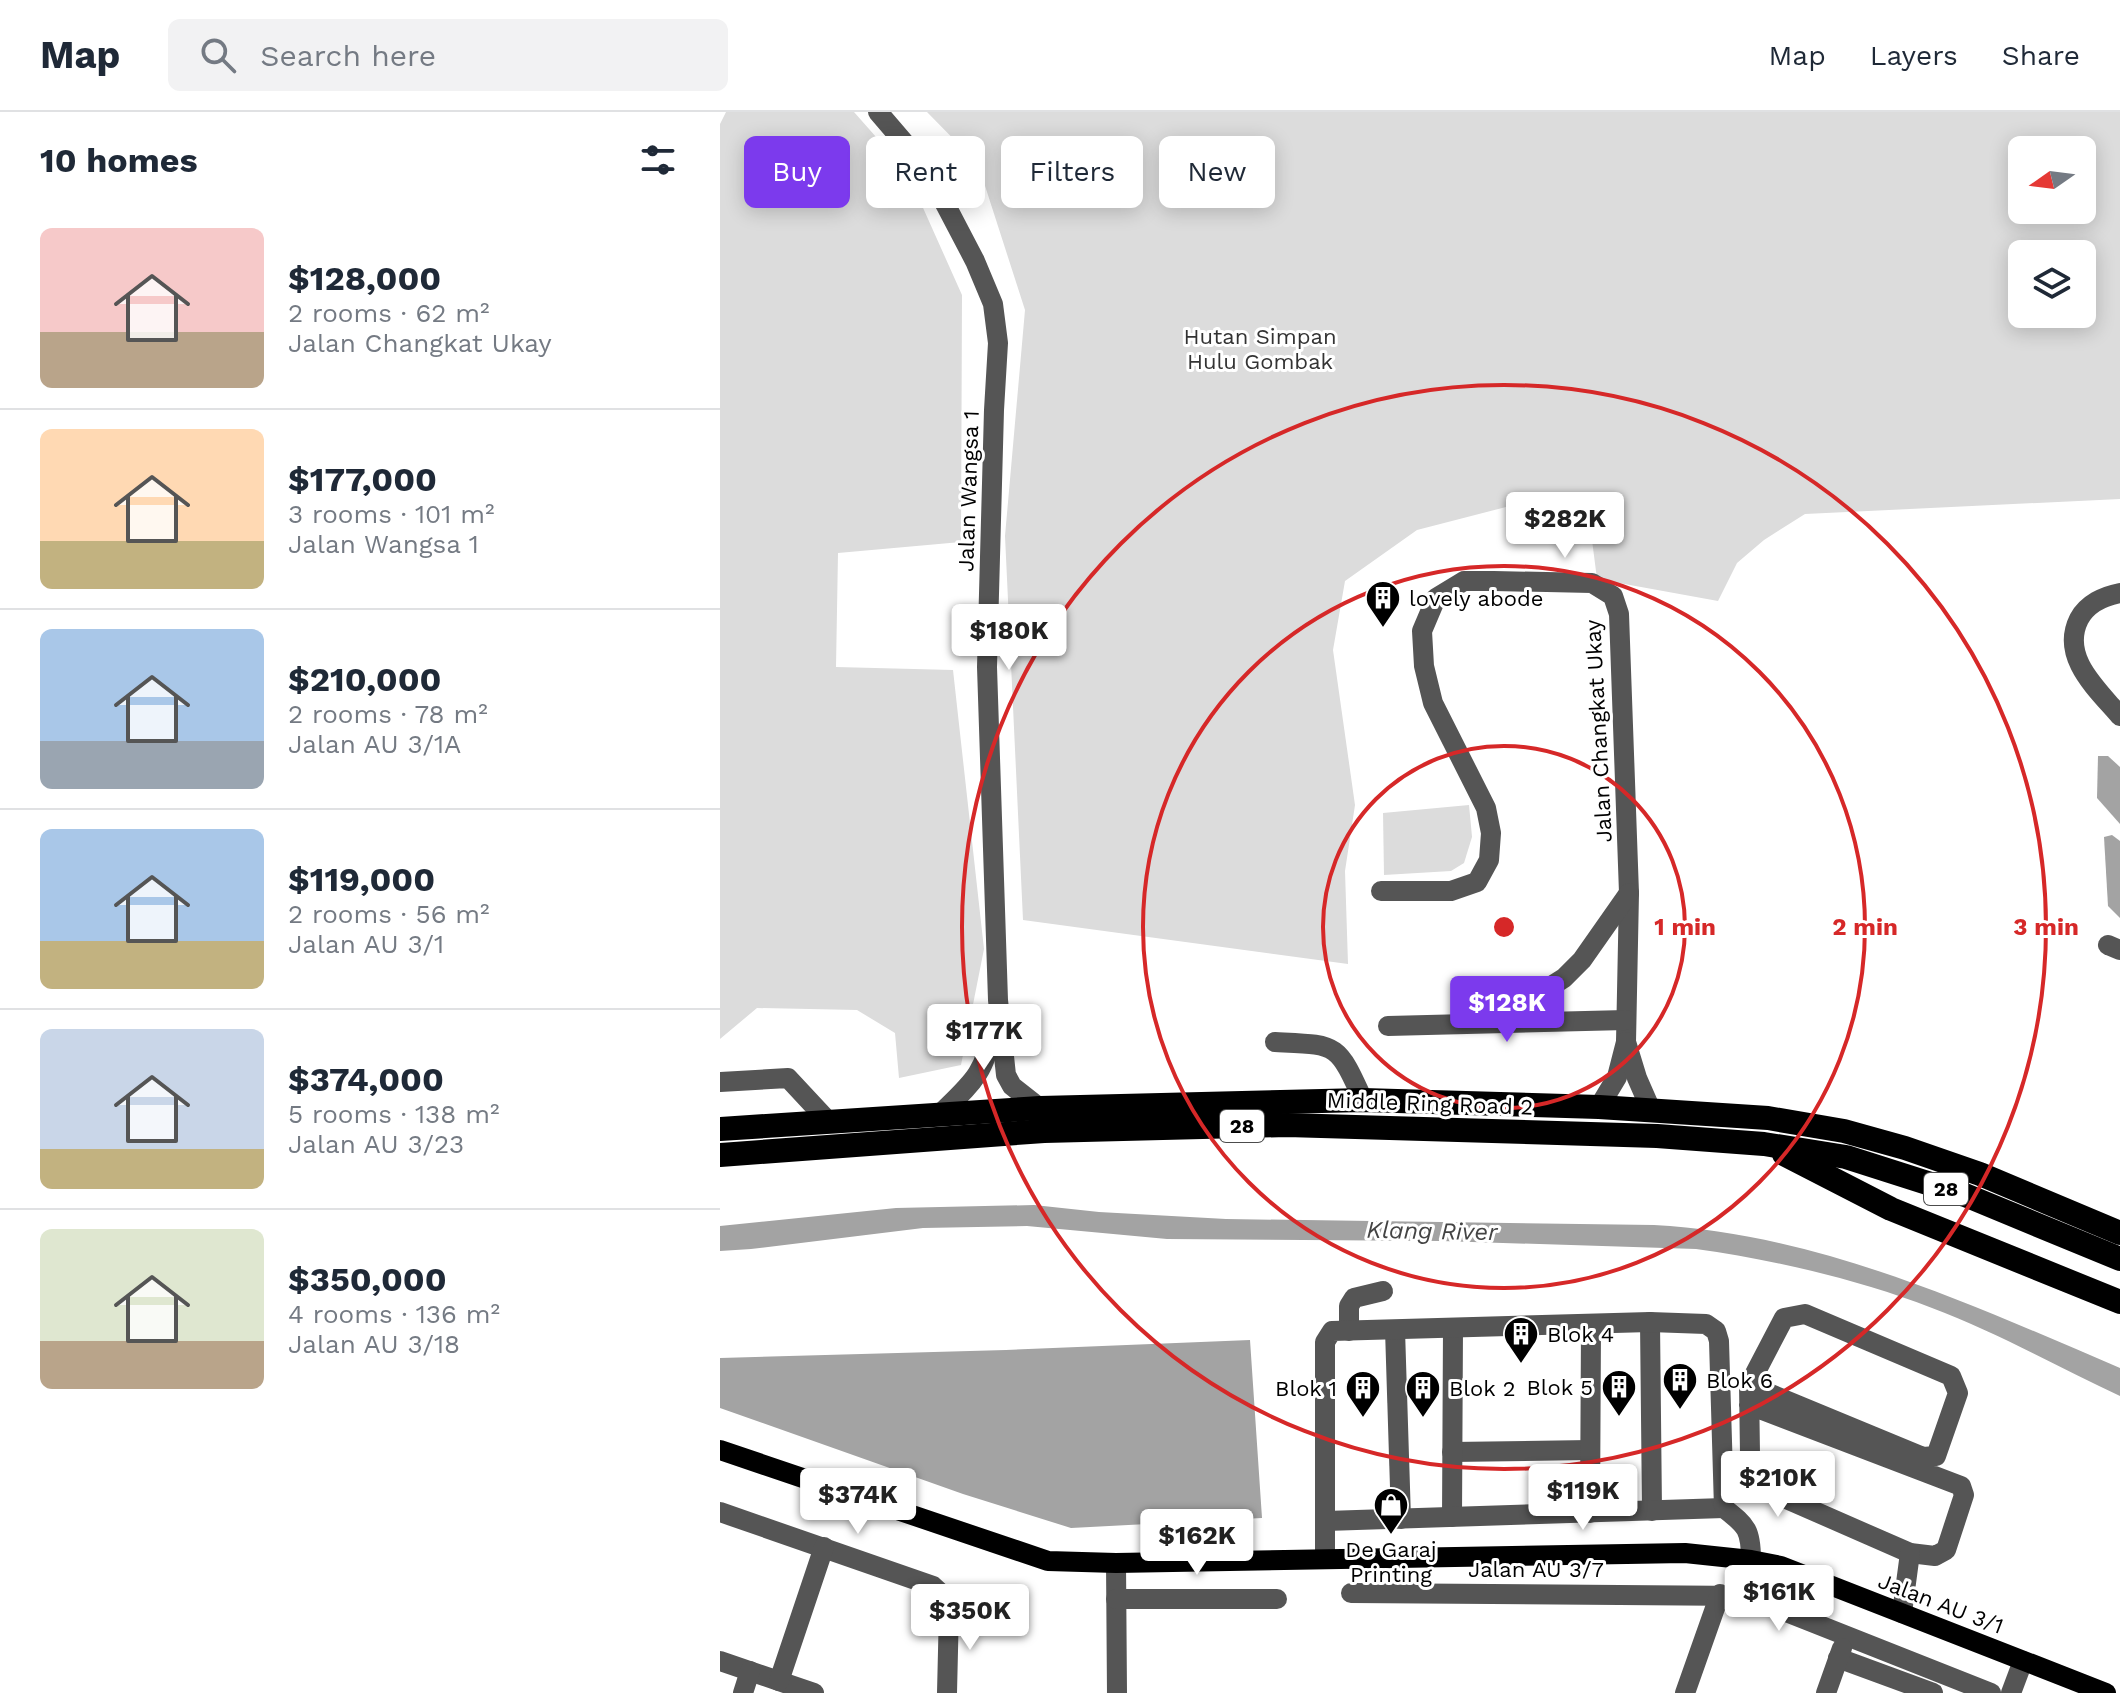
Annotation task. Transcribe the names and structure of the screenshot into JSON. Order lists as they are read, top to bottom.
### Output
{
  "streets": {
    "highway": ["Middle Ring Road 2", "28"],
    "main road": ["Jalan AU 3/1"],
    "street": ["Jalan Wangsa 1", "Jalan Changkat Ukay", "Jalan AU 3/7"]
  },
  "crossings": [
    ["Jalan Wangsa 1", "Middle Ring Road 2"],
    ["Jalan Changkat Ukay", "Middle Ring Road 2"]
  ],
  "water": ["Klang River"],
  "parks": ["Hutan Simpan Hulu Gombak"],
  "places": {
    "building": [
      "lovely abode",
      "Blok 4",
      "Blok 6",
      "Blok 5",
      "Blok 1",
      "Blok 2"
    ],
    "shop": ["De Garaj Printing"]
  },
  "north": "left",
  "page": {
    "header": "Map",
    "search": "Search here",
    "nav": ["Map", "Layers", "Share"],
    "heading": "10 homes",
    "chip": [
      "Buy",
      "Rent",
      "Filters",
      "New"
    ],
    "list": [
      {
        "name": "$128,000",
        "note": "2 rooms · 62 m² · Jalan Changkat Ukay"
      },
      {
        "name": "$177,000",
        "note": "3 rooms · 101 m² · Jalan Wangsa 1"
      },
      {
        "name": "$210,000",
        "note": "2 rooms · 78 m² · Jalan AU 3/1A"
      },
      {
        "name": "$119,000",
        "note": "2 rooms · 56 m² · Jalan AU 3/1"
      },
      {
        "name": "$374,000",
        "note": "5 rooms · 138 m² · Jalan AU 3/23"
      },
      {
        "name": "$350,000",
        "note": "4 rooms · 136 m² · Jalan AU 3/18"
      }
    ],
    "price": [
      "$282K",
      "$180K",
      "$128K",
      "$177K",
      "$210K",
      "$119K",
      "$374K",
      "$162K",
      "$161K",
      "$350K"
    ]
  },
  "rings": ["1 min", "2 min", "3 min"]
}
